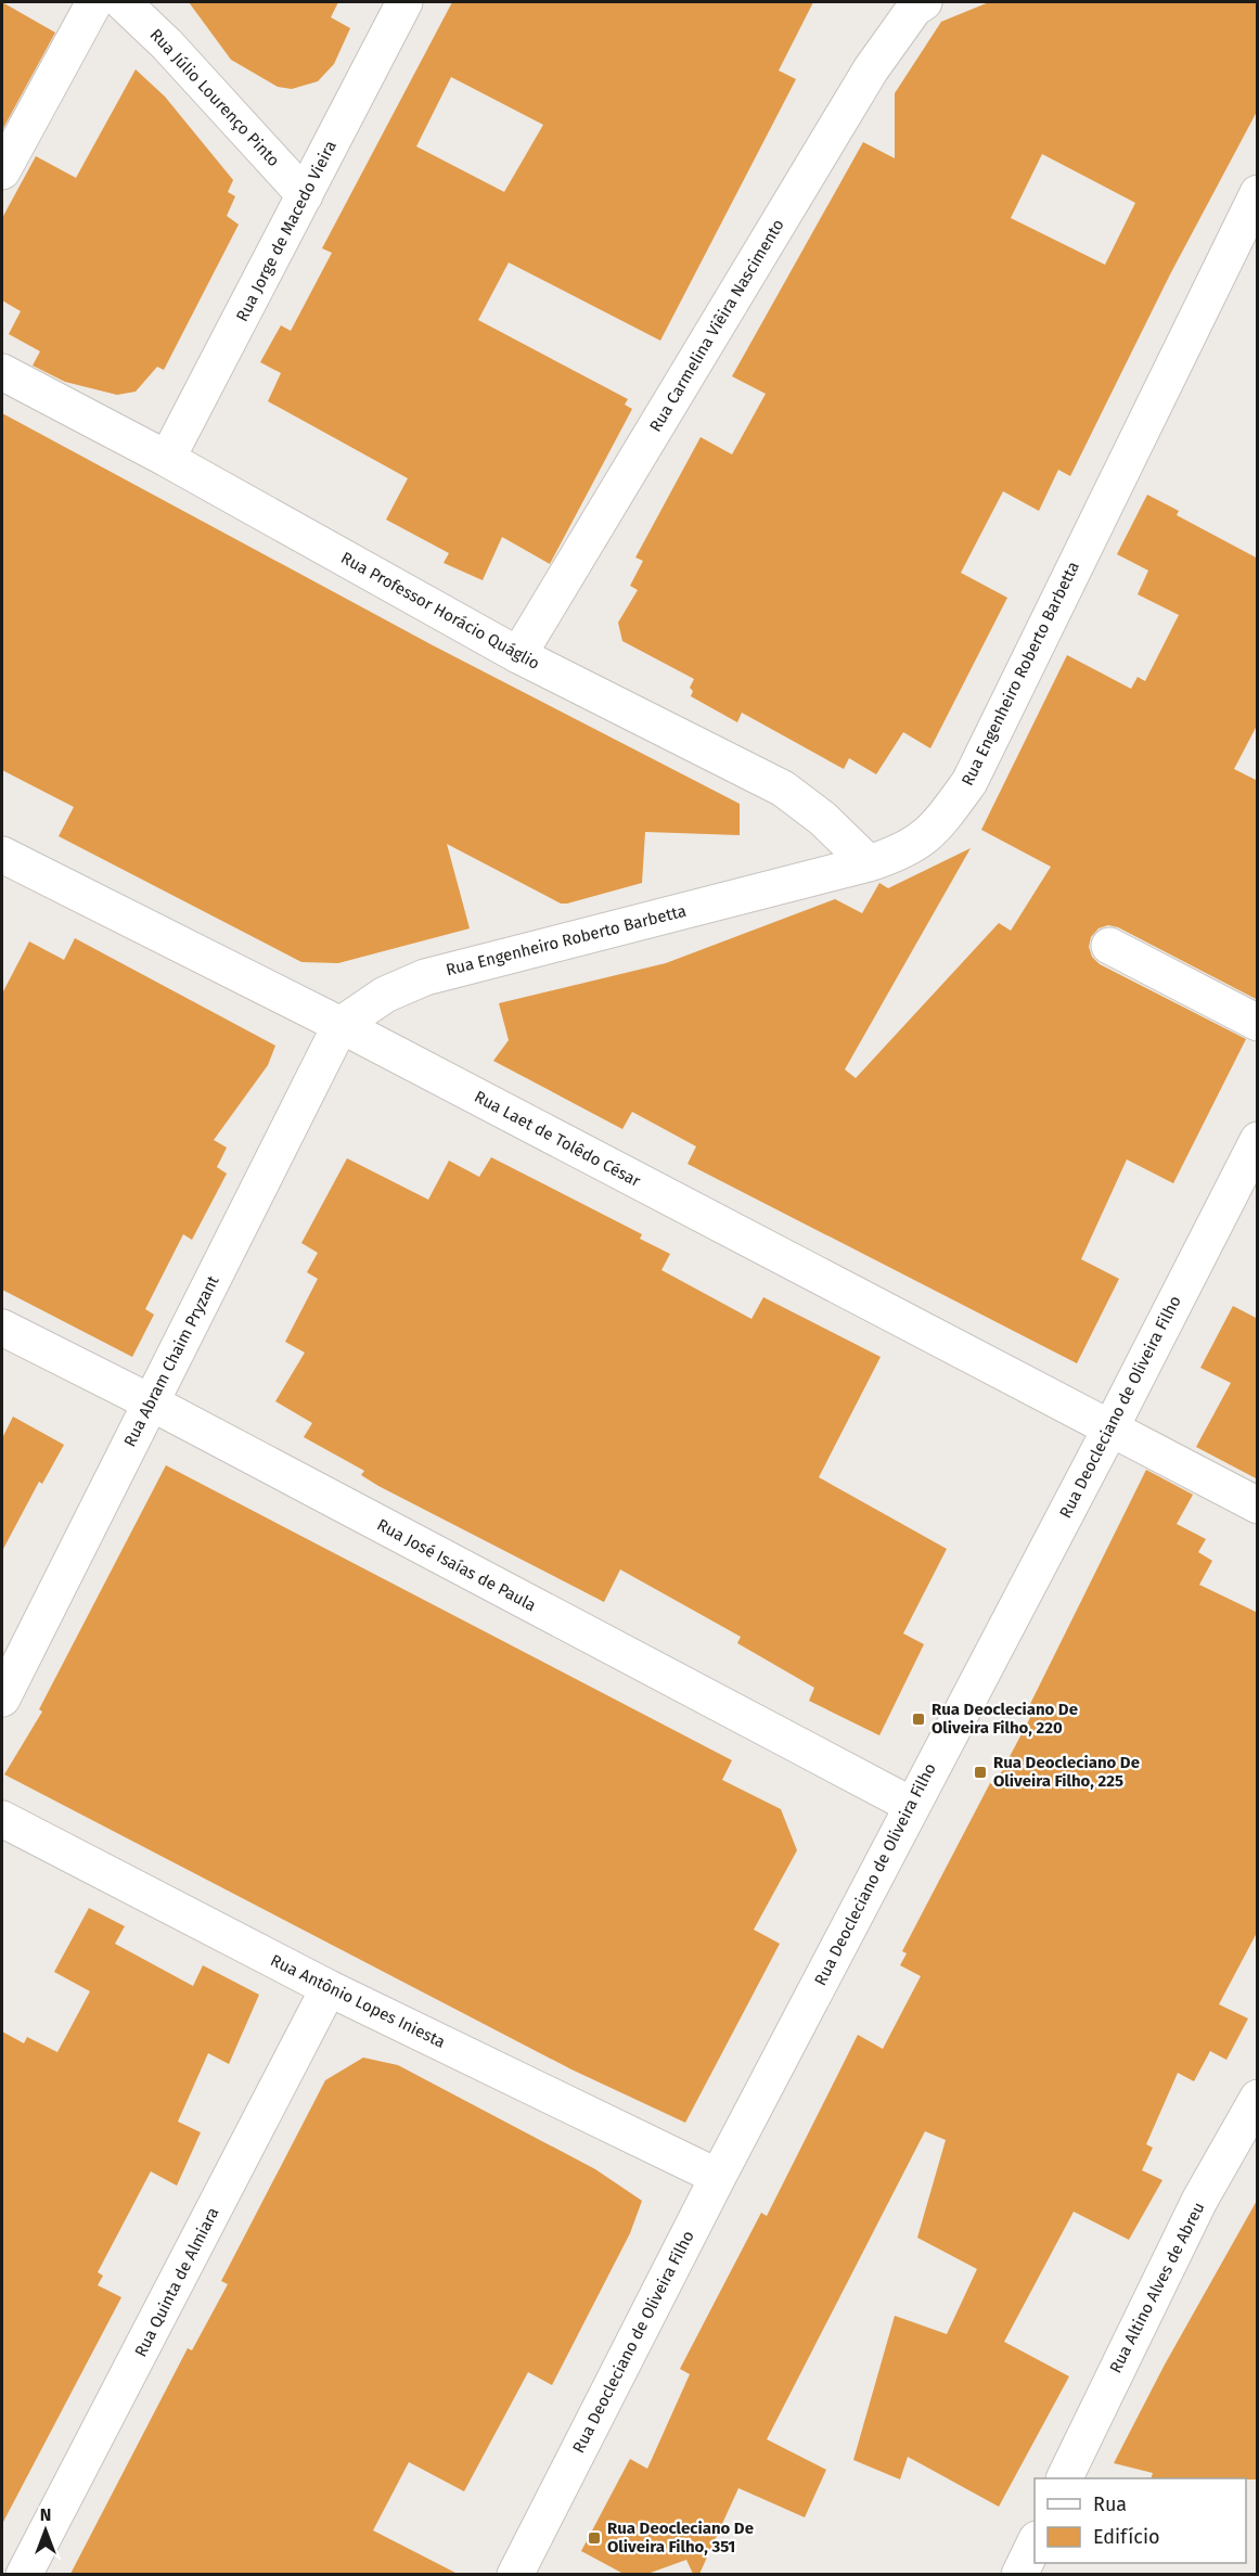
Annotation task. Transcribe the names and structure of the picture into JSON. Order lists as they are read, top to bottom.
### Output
{
  "streets": {
    "street": [
      "Rua Júlio Lourenço Pinto",
      "Rua Jorge de Macedo Vieira",
      "Rua Carmelina Viêira Nascimento",
      "Rua Professor Horácio Quáglio",
      "Rua Engenheiro Roberto Barbetta",
      "Rua Laet de Tolêdo César",
      "Rua Abram Chaim Pryzant",
      "Rua Deocleciano de Oliveira Filho",
      "Rua José Isaías de Paula",
      "Rua Antônio Lopes Iniesta",
      "Rua Quinta de Almiara",
      "Rua Altino Alves de Abreu"
    ]
  },
  "crossings": [
    ["Rua Júlio Lourenço Pinto", "Rua Jorge de Macedo Vieira"],
    ["Rua Jorge de Macedo Vieira", "Rua Professor Horácio Quáglio"],
    ["Rua Carmelina Viêira Nascimento", "Rua Professor Horácio Quáglio"],
    ["Rua Professor Horácio Quáglio", "Rua Engenheiro Roberto Barbetta"],
    ["Rua Engenheiro Roberto Barbetta", "Rua Laet de Tolêdo César"],
    ["Rua Engenheiro Roberto Barbetta", "Rua Abram Chaim Pryzant"],
    ["Rua Laet de Tolêdo César", "Rua Abram Chaim Pryzant"],
    ["Rua Laet de Tolêdo César", "Rua Deocleciano de Oliveira Filho"],
    ["Rua Abram Chaim Pryzant", "Rua José Isaías de Paula"],
    ["Rua Deocleciano de Oliveira Filho", "Rua José Isaías de Paula"],
    ["Rua Deocleciano de Oliveira Filho", "Rua Antônio Lopes Iniesta"],
    ["Rua Antônio Lopes Iniesta", "Rua Quinta de Almiara"]
  ],
  "places": {
    "transit": ["Rua Deocleciano De Oliveira Filho, 220", "Rua Deocleciano De Oliveira Filho, 225", "Rua Deocleciano De Oliveira Filho, 351"]
  },
  "legend": ["Rua", "Edifício"],
  "north": "top"
}
